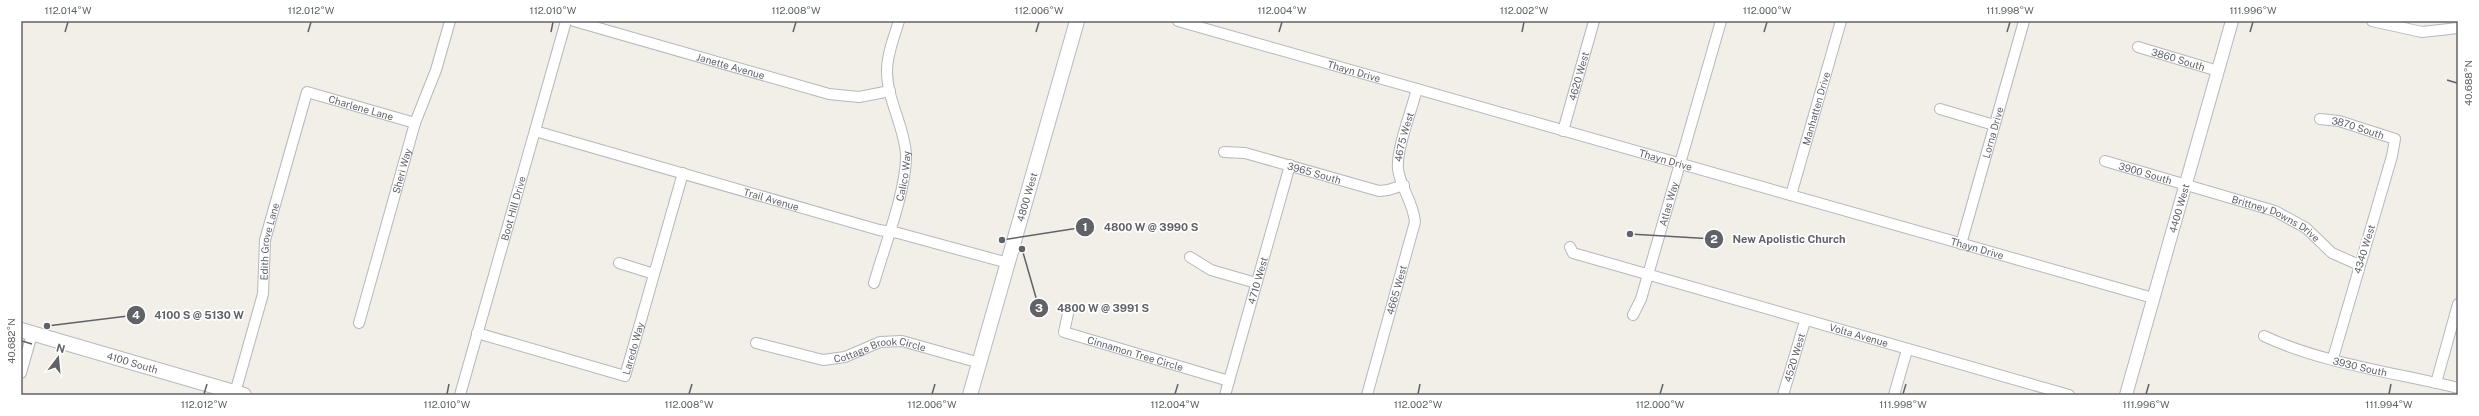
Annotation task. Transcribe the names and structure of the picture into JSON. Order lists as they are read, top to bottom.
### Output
{
  "streets": {
    "main road": ["4800 West", "4100 South"],
    "street": [
      "3860 South",
      "Janette Avenue",
      "Thayn Drive",
      "4620 West",
      "Charlene Lane",
      "Manhatten Drive",
      "3870 South",
      "Lorna Drive",
      "4675 West",
      "Sheri Way",
      "3965 South",
      "3900 South",
      "Calico Way",
      "Trail Avenue",
      "Atlas Way",
      "Boot Hill Drive",
      "4400 West",
      "Brittney Downs Drive",
      "Edith Grove Lane",
      "4340 West",
      "4710 West",
      "4665 West",
      "Volta Avenue",
      "Laredo Way",
      "Cinnamon Tree Circle",
      "Cottage Brook Circle",
      "4520 West",
      "3930 South"
    ]
  },
  "crossings": [
    ["3860 South", "4400 West"],
    ["Janette Avenue", "Calico Way"],
    ["Thayn Drive", "4620 West"],
    ["Thayn Drive", "Manhatten Drive"],
    ["Thayn Drive", "Lorna Drive"],
    ["Thayn Drive", "4675 West"],
    ["Thayn Drive", "Atlas Way"],
    ["Thayn Drive", "4400 West"],
    ["Charlene Lane", "Sheri Way"],
    ["Charlene Lane", "Edith Grove Lane"],
    ["3870 South", "4340 West"],
    ["4675 West", "3965 South"],
    ["4675 West", "4665 West"],
    ["3965 South", "4710 West"],
    ["3965 South", "4665 West"],
    ["3900 South", "4400 West"],
    ["3900 South", "Brittney Downs Drive"],
    ["Calico Way", "Trail Avenue"],
    ["4800 West", "Trail Avenue"],
    ["4800 West", "Cottage Brook Circle"],
    ["Trail Avenue", "Boot Hill Drive"],
    ["Trail Avenue", "Laredo Way"],
    ["Atlas Way", "Volta Avenue"],
    ["Boot Hill Drive", "Laredo Way"],
    ["4400 West", "Brittney Downs Drive"],
    ["Brittney Downs Drive", "4340 West"],
    ["Edith Grove Lane", "4100 South"],
    ["4340 West", "3930 South"],
    ["4710 West", "Cinnamon Tree Circle"],
    ["Volta Avenue", "4520 West"]
  ],
  "places": [
    "New Apolistic Church",
    "4800 W @ 3990 S",
    "4800 W @ 3991 S",
    "4100 S @ 5130 W"
  ],
  "north": "top",
  "coordinates": [
    "112.014°W",
    "112.012°W",
    "112.010°W",
    "112.008°W",
    "112.006°W",
    "112.004°W",
    "112.002°W",
    "112.000°W",
    "111.998°W",
    "111.996°W",
    "40.688°N",
    "40.682°N",
    "111.994°W"
  ]
}
